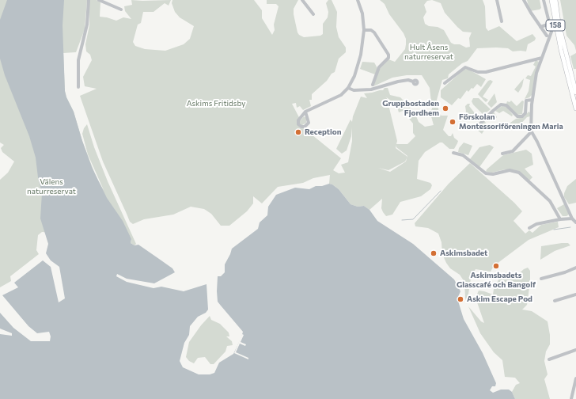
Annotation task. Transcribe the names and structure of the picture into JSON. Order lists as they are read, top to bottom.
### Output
{
  "streets": {
    "main road": ["158"]
  },
  "parks": ["Hult Åsens naturreservat", "Askims Fritidsby", "Välens naturreservat"],
  "places": [
    "Gruppbostaden Fjordhem",
    "Förskolan Montessoriföreningen Maria",
    "Reception",
    "Askimsbadet",
    "Askimsbadets Glasscafé och Bangolf",
    "Askim Escape Pod"
  ]
}
